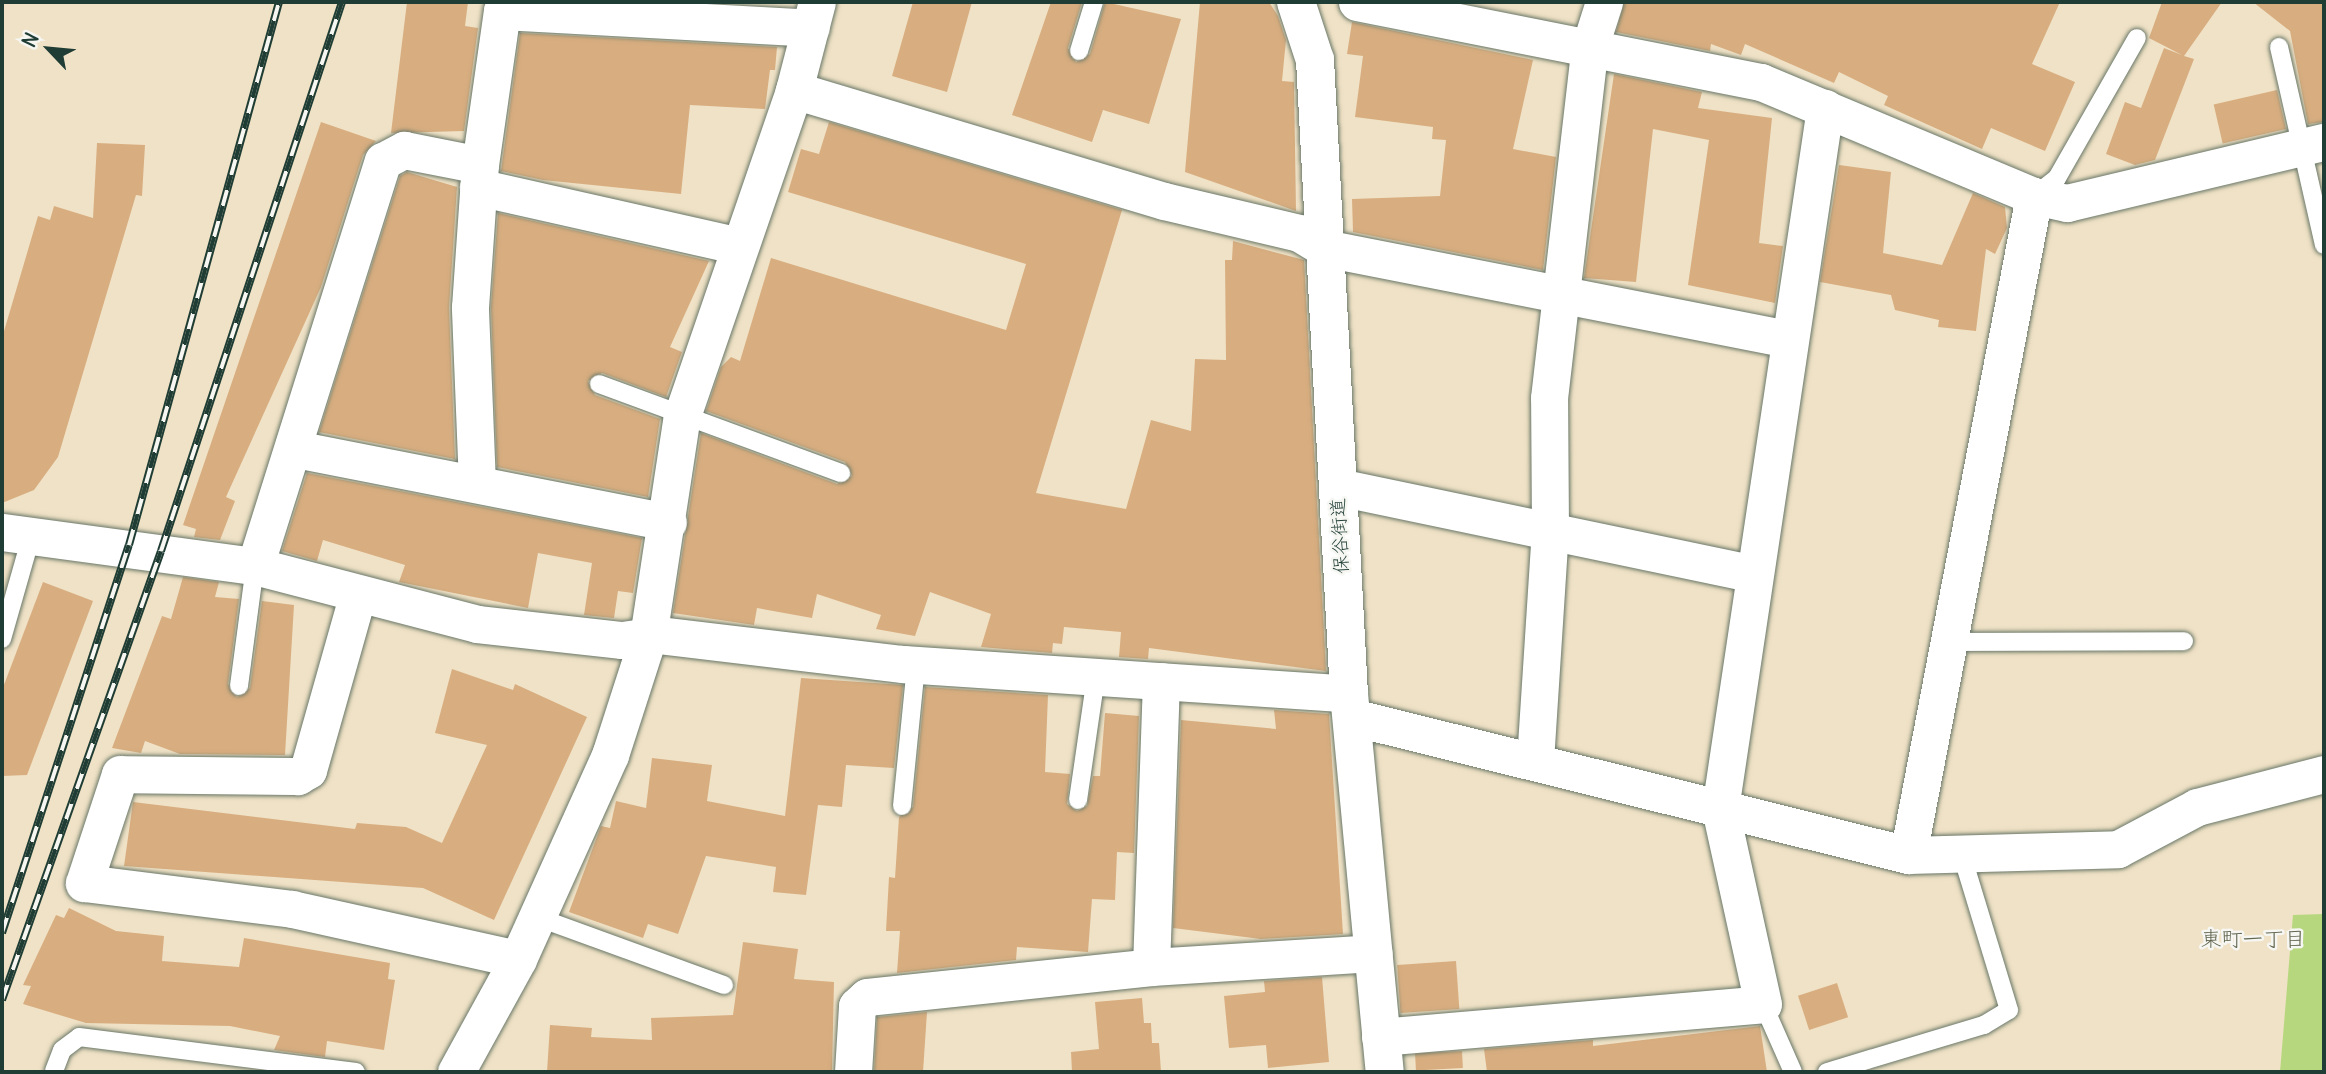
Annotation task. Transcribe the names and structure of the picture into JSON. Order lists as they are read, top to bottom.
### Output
{
  "streets": {
    "main road": ["保谷街道"]
  },
  "districts": ["東町一丁目"],
  "north": "top left"
}
